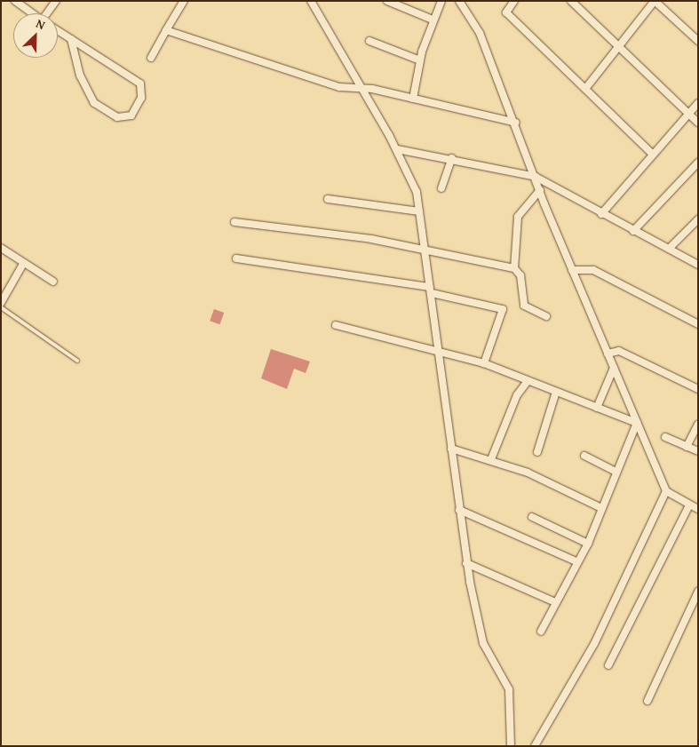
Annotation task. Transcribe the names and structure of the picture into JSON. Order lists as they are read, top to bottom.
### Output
{
  "north": "top right"
}
